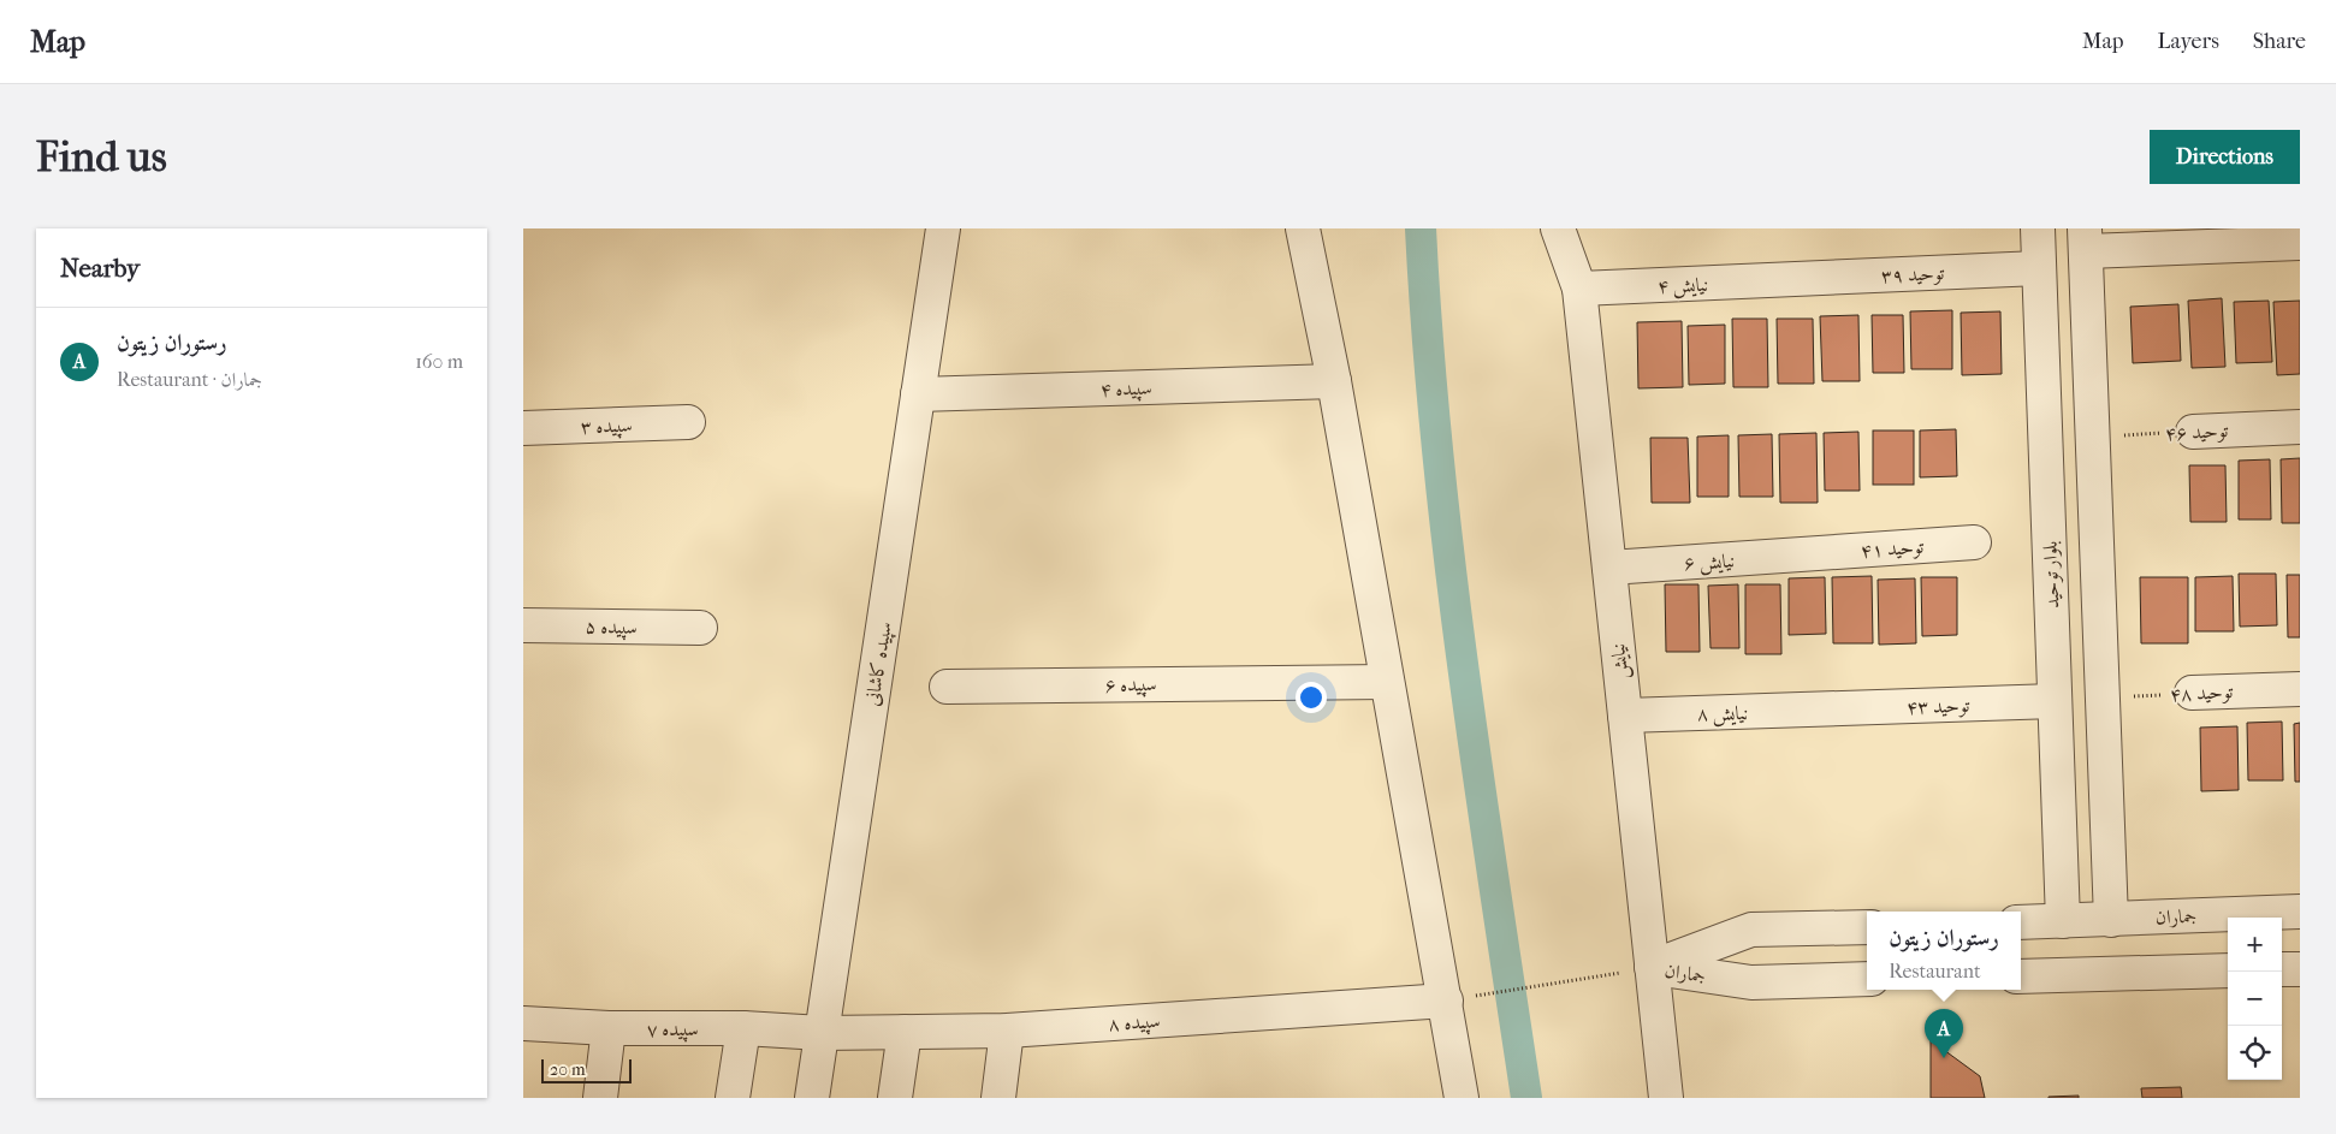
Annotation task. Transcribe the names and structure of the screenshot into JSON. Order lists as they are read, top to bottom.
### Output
{
  "streets": {
    "street": [
      "توحید ۳۹",
      "نیایش ۴",
      "سپیده ۴",
      "سپیده ۳",
      "توحید ۴۶",
      "توحید ۴۱",
      "نیایش ۶",
      "بلوار توحید",
      "سپیده ۵",
      "نیایش",
      "سپیده کاشانی",
      "سپیده ۶",
      "توحید ۴۸",
      "توحید ۴۳",
      "نیایش ۸",
      "جماران",
      "سپیده ۸",
      "سپیده ۷"
    ]
  },
  "crossings": [
    ["توحید ۳۹", "نیایش ۴"],
    ["توحید ۳۹", "بلوار توحید"],
    ["نیایش ۴", "نیایش"],
    ["سپیده ۴", "سپیده کاشانی"],
    ["توحید ۴۱", "نیایش ۶"],
    ["نیایش ۶", "نیایش"],
    ["بلوار توحید", "توحید ۴۳"],
    ["بلوار توحید", "جماران"],
    ["نیایش", "نیایش ۸"],
    ["نیایش", "جماران"],
    ["سپیده کاشانی", "سپیده ۸"],
    ["سپیده کاشانی", "سپیده ۷"],
    ["توحید ۴۳", "نیایش ۸"],
    ["سپیده ۸", "سپیده ۷"]
  ],
  "scale_bar": "20 m",
  "page": {
    "header": "Map",
    "nav": ["Map", "Layers", "Share"],
    "buttons": "Directions",
    "title": "Find us",
    "heading": "Nearby",
    "list": [
      {
        "mark": "A",
        "name": "رستوران زیتون",
        "note": "Restaurant · جماران",
        "value": "160 m"
      }
    ],
    "popup": ["رستوران زیتون", "Restaurant"],
    "map_buttons": ["+", "−"],
    "pins": "A",
    "scale": "20 m"
  }
}
